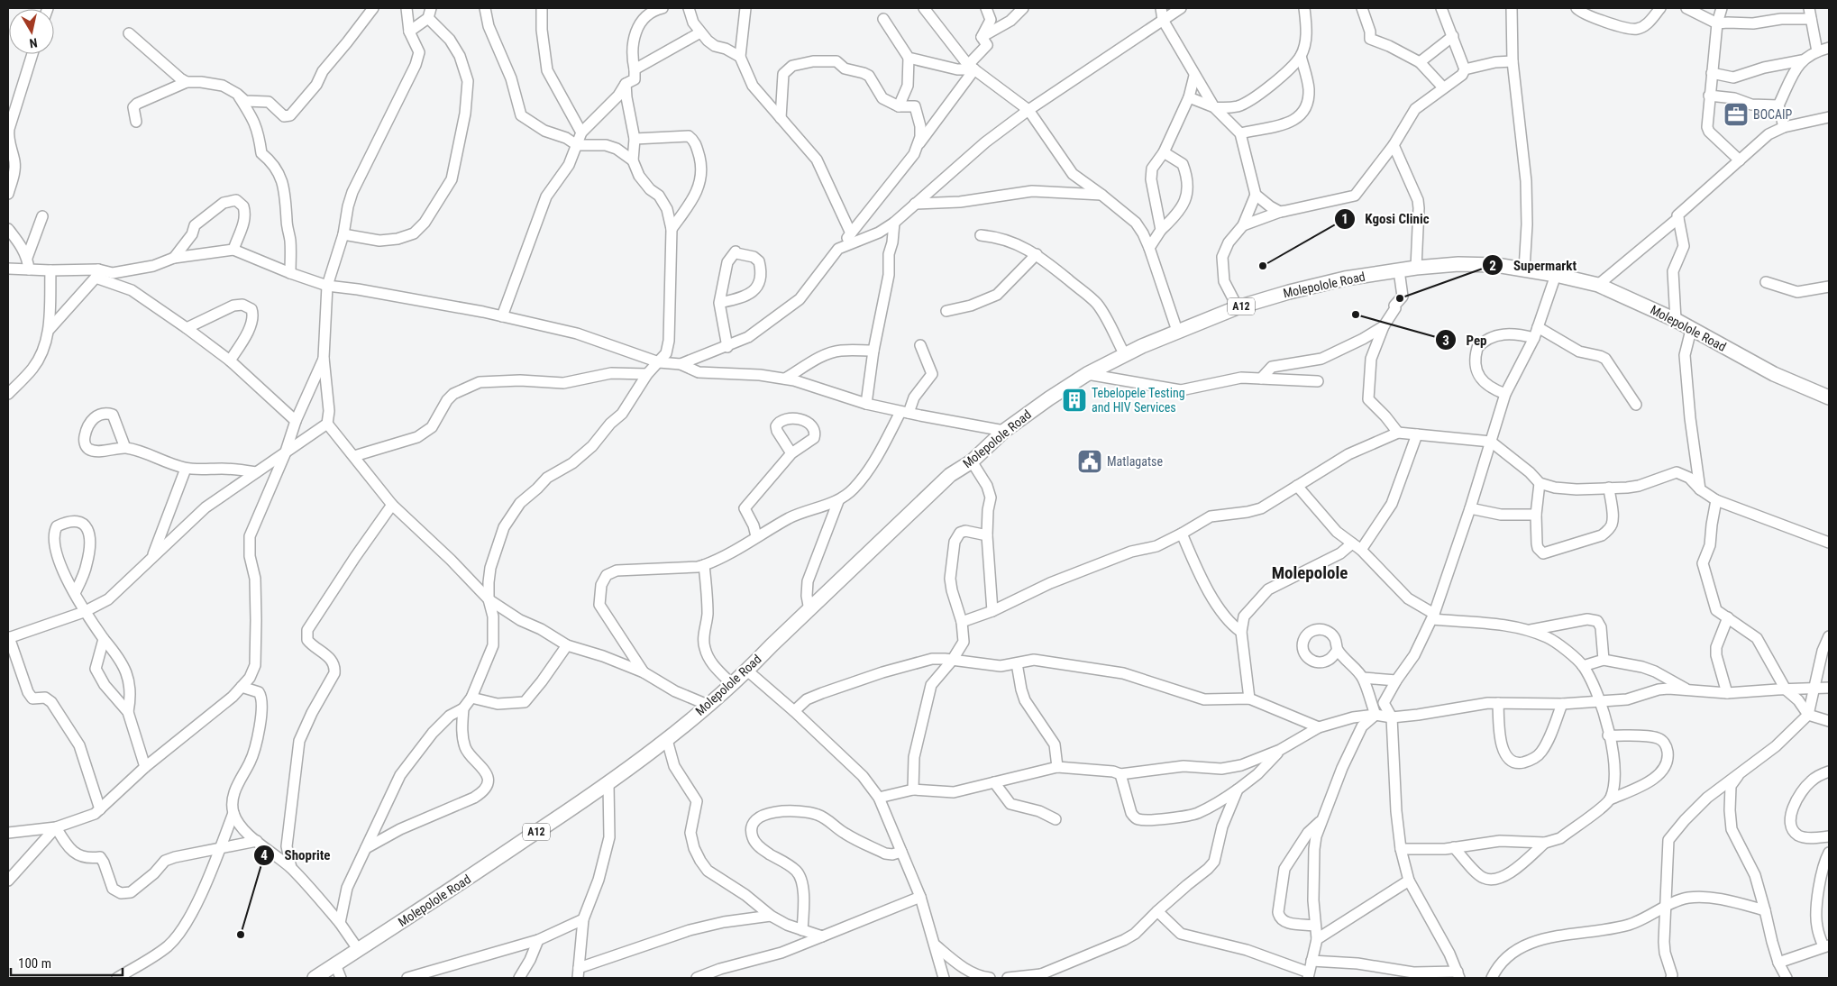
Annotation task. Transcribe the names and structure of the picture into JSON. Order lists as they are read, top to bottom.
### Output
{
  "streets": {
    "main road": ["Molepolole Road", "A12"]
  },
  "districts": ["Molepolole"],
  "places": {
    "office": ["BOCAIP"],
    "other": [
      "Kgosi Clinic",
      "Supermarkt",
      "Pep",
      "Shoprite"
    ],
    "building": ["Tebelopele Testing and HIV Services"],
    "public building": ["Matlagatse"]
  },
  "scale_bar": "100 m",
  "north": "bottom"
}
